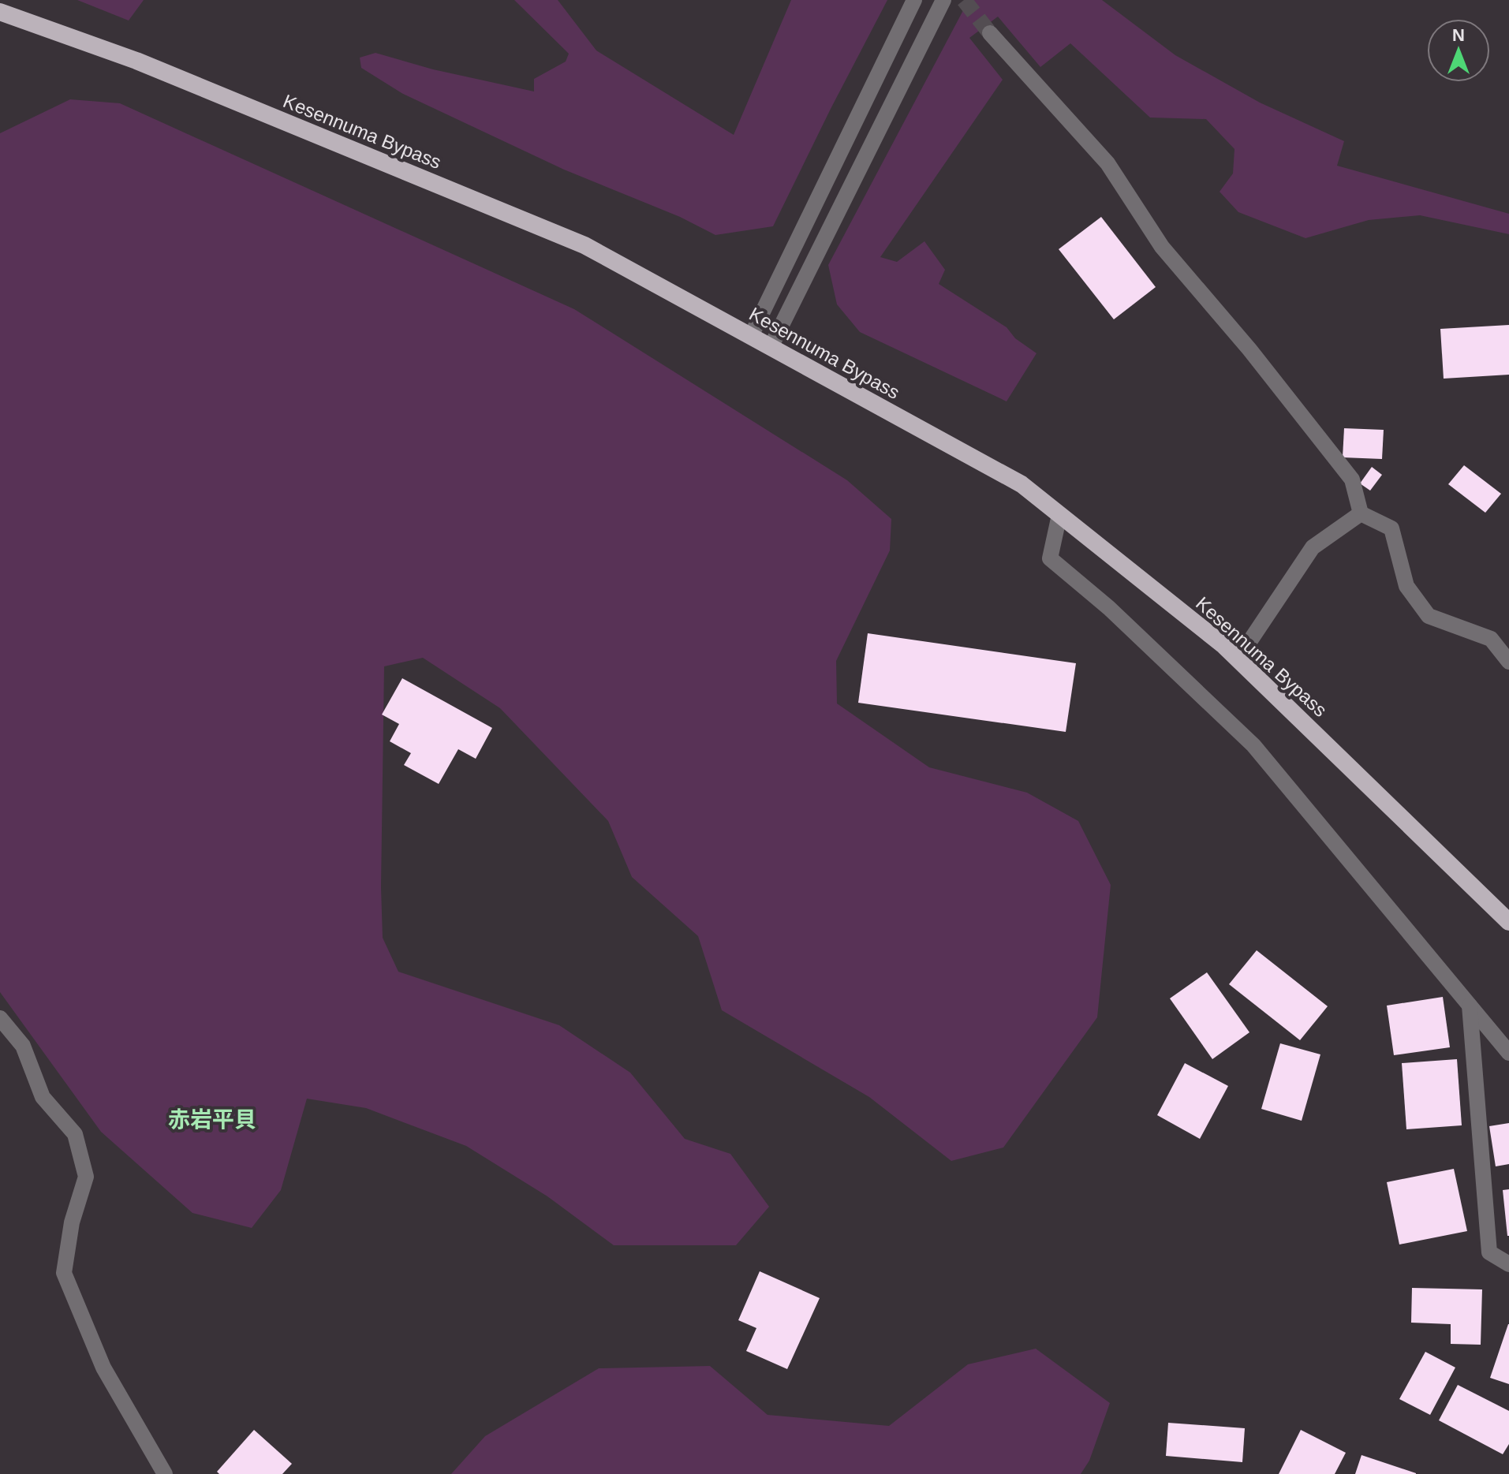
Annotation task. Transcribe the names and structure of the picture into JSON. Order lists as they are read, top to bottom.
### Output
{
  "streets": {
    "highway": ["Kesennuma Bypass"]
  },
  "districts": ["赤岩平貝"],
  "north": "top"
}
